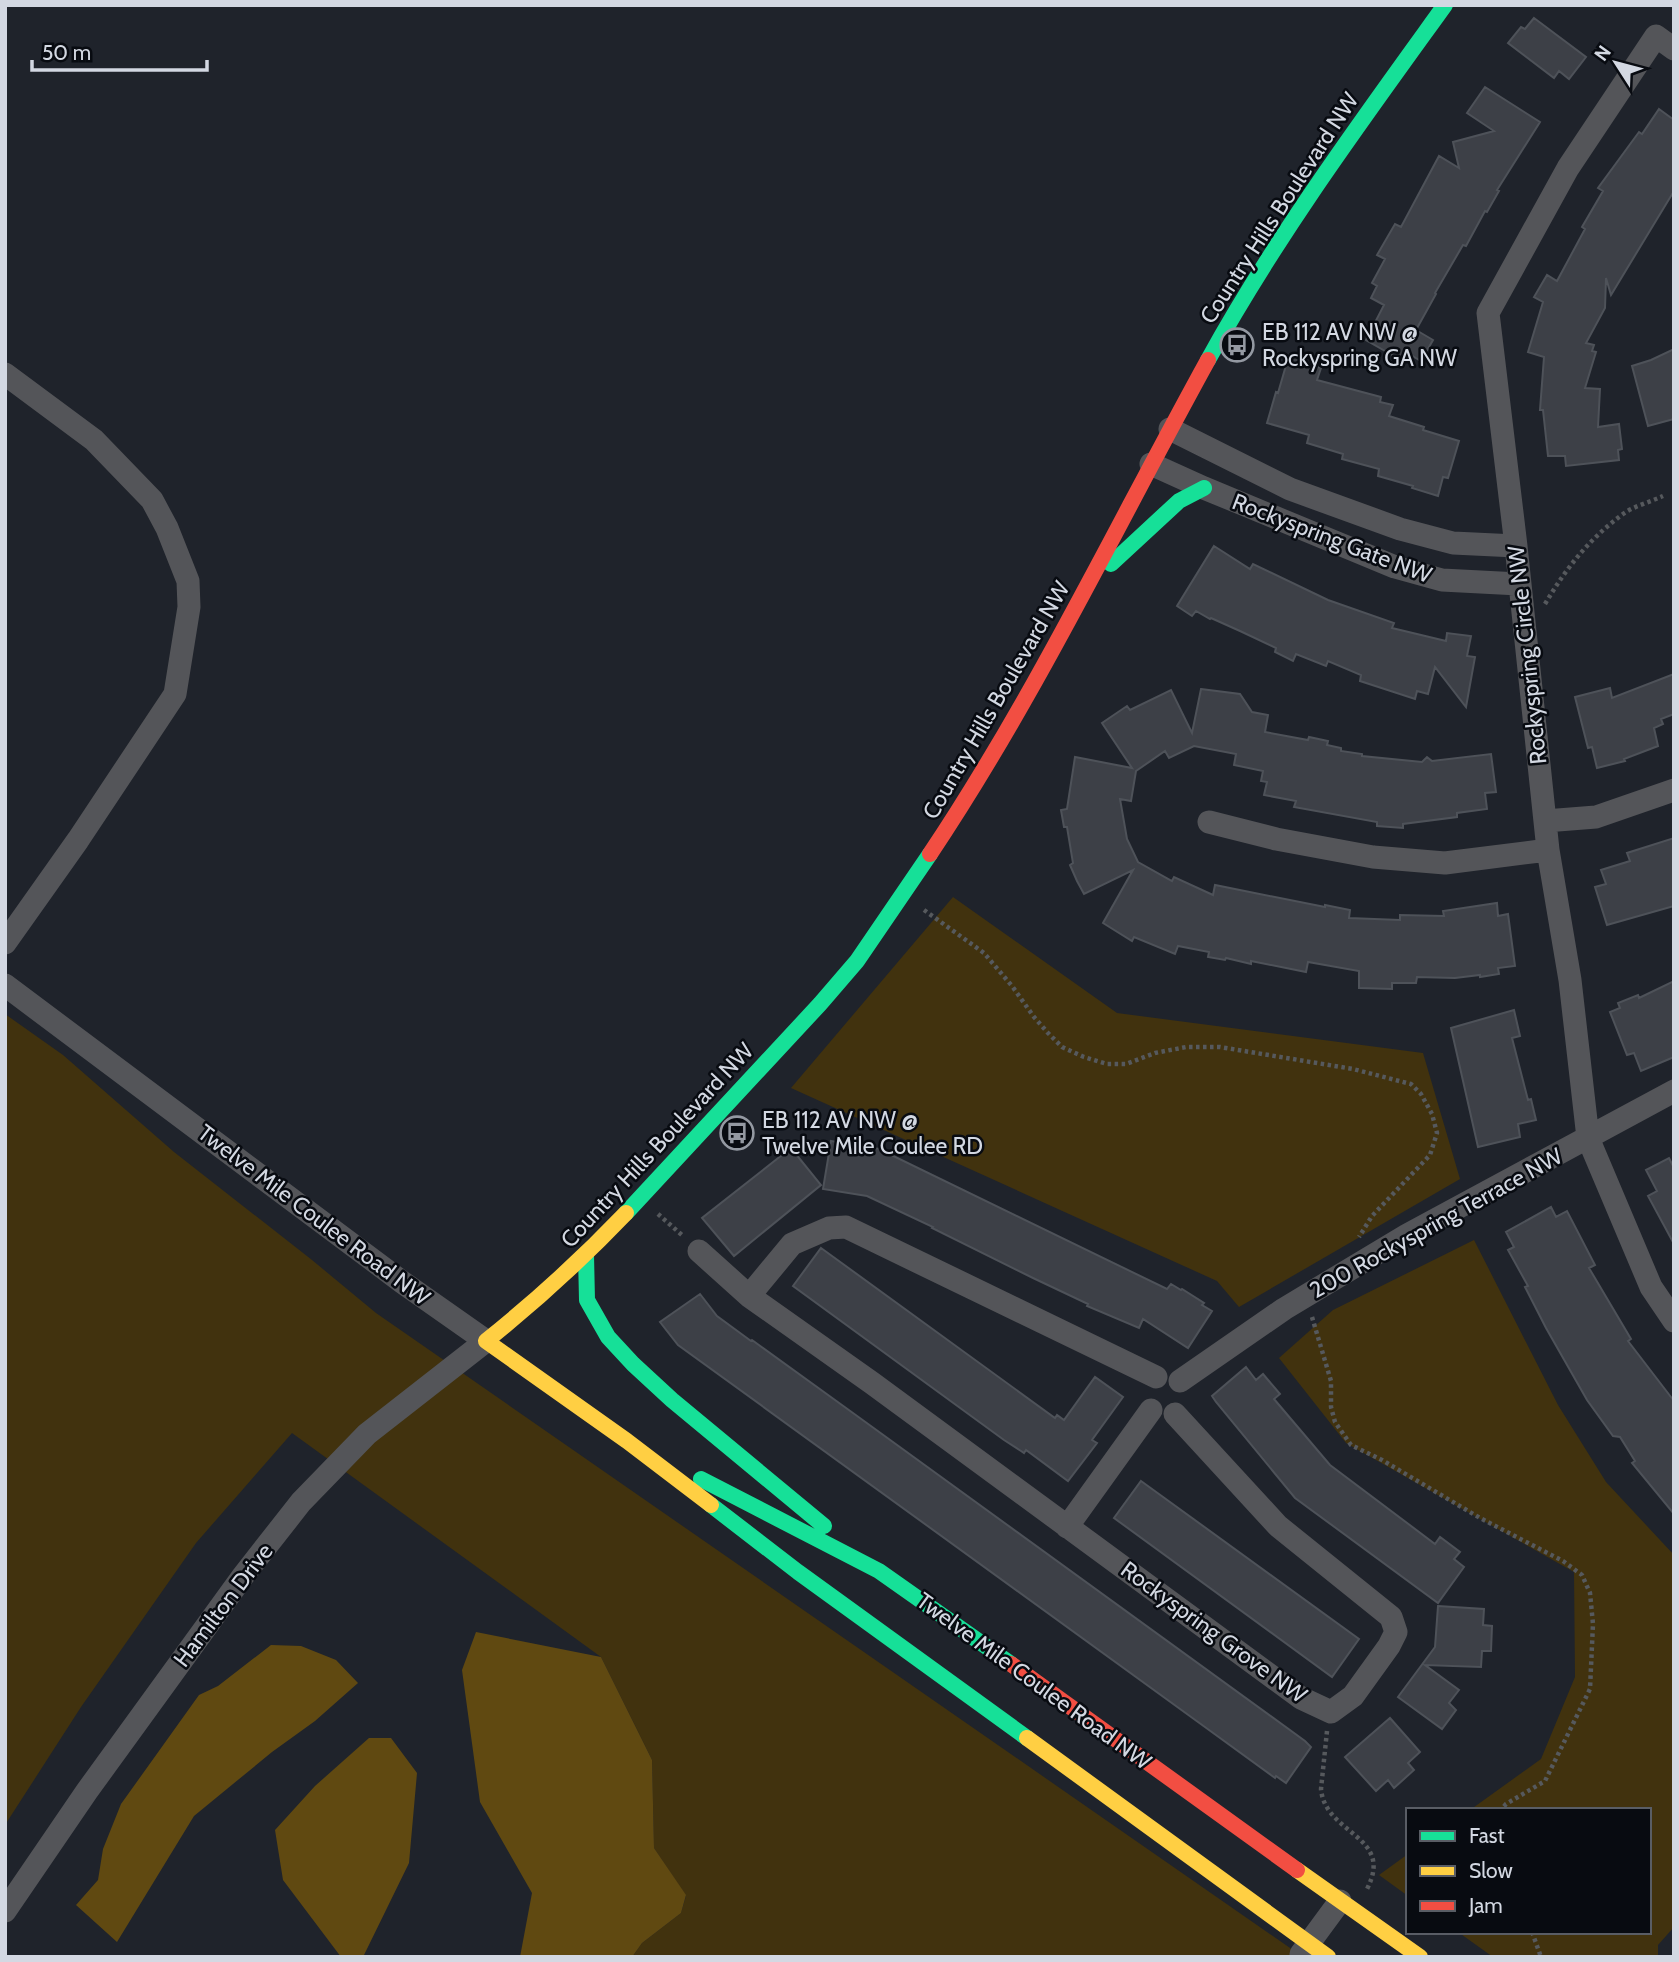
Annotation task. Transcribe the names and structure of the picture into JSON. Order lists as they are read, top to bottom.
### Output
{
  "streets": {
    "main road": ["Country Hills Boulevard NW", "Twelve Mile Coulee Road NW"],
    "street": [
      "Rockyspring Gate NW",
      "Rockyspring Circle NW",
      "200 Rockyspring Terrace NW",
      "Hamilton Drive",
      "Rockyspring Grove NW"
    ]
  },
  "crossings": [
    ["Country Hills Boulevard NW", "Rockyspring Gate NW"],
    ["Country Hills Boulevard NW", "Twelve Mile Coulee Road NW"],
    ["Country Hills Boulevard NW", "Hamilton Drive"],
    ["Rockyspring Gate NW", "Rockyspring Circle NW"],
    ["Rockyspring Circle NW", "200 Rockyspring Terrace NW"],
    ["Twelve Mile Coulee Road NW", "Hamilton Drive"],
    ["200 Rockyspring Terrace NW", "Rockyspring Grove NW"]
  ],
  "places": {
    "bus stop": ["EB 112 AV NW @ Rockyspring GA NW", "EB 112 AV NW @ Twelve Mile Coulee RD"]
  },
  "legend": ["Fast", "Slow", "Jam"],
  "scale_bar": "50 m",
  "north": "top left"
}
